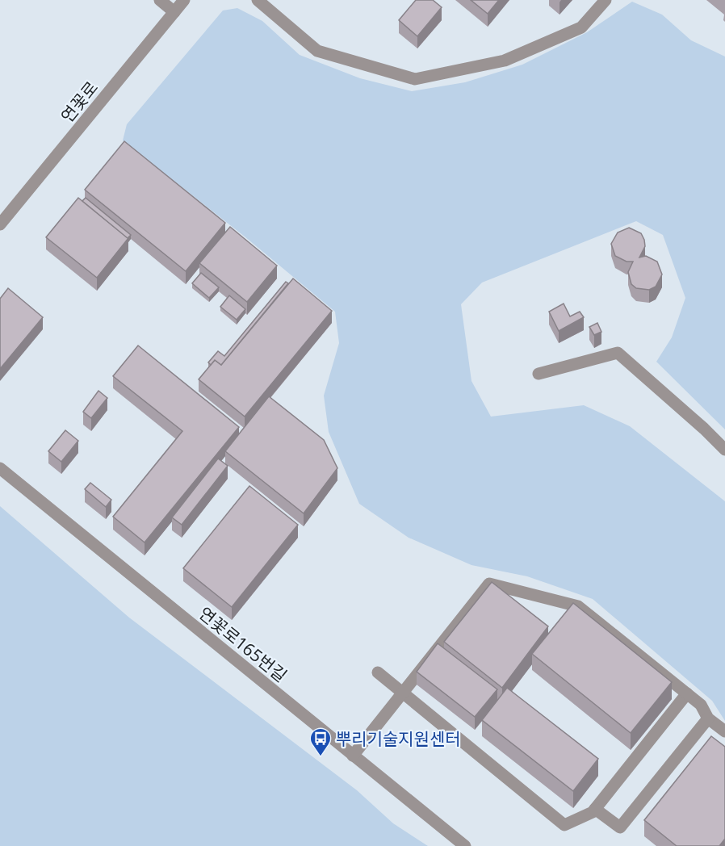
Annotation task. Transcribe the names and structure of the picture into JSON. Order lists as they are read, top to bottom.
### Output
{
  "streets": {
    "street": ["연꽃로", "연꽃로165번길"]
  },
  "places": {
    "bus stop": ["뿌리기술지원센터"]
  }
}
